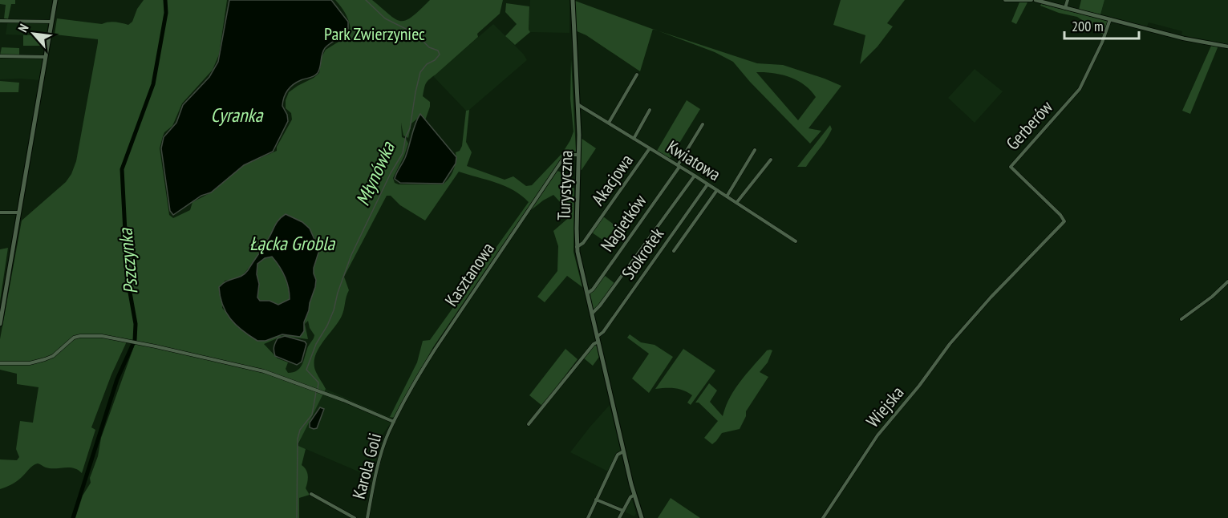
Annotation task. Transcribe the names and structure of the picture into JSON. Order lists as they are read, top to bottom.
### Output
{
  "streets": {
    "main road": ["Turystyczna"],
    "street": [
      "Gerberów",
      "Kwiatowa",
      "Akacjowa",
      "Nagietków",
      "Stokrotek",
      "Kasztanowa",
      "Wiejska",
      "Karola Goli"
    ]
  },
  "crossings": [
    ["Gerberów", "Wiejska"],
    ["Kwiatowa", "Akacjowa"],
    ["Kwiatowa", "Turystyczna"],
    ["Kwiatowa", "Nagietków"],
    ["Kwiatowa", "Stokrotek"],
    ["Akacjowa", "Turystyczna"],
    ["Turystyczna", "Nagietków"],
    ["Turystyczna", "Stokrotek"],
    ["Turystyczna", "Kasztanowa"],
    ["Kasztanowa", "Karola Goli"]
  ],
  "water": [
    "Cyranka",
    "Młynówka",
    "Łącka Grobla",
    "Pszczynka"
  ],
  "parks": ["Park Zwierzyniec"],
  "scale_bar": "200 m",
  "north": "top left"
}
